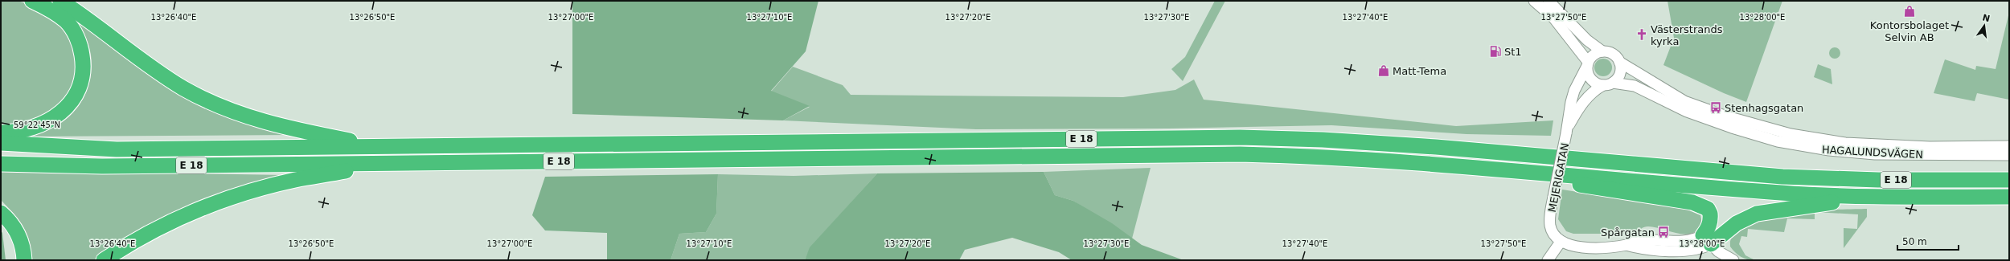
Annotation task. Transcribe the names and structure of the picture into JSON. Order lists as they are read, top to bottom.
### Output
{
  "streets": {
    "highway": ["E 18"],
    "street": ["HAGALUNDSVÄGEN", "MEJERIGATAN"]
  },
  "crossings": [
    ["HAGALUNDSVÄGEN", "MEJERIGATAN"]
  ],
  "places": {
    "shop": ["Kontorsbolaget Selvin AB", "Matt-Tema"],
    "church": ["Västerstrands kyrka"],
    "fuel station": ["St1"],
    "bus stop": ["Stenhagsgatan", "Spårgatan"]
  },
  "scale_bar": "50 m",
  "north": "top",
  "coordinates": [
    "13°26'40\"E",
    "13°26'50\"E",
    "13°27'30\"E",
    "13°27'50\"E",
    "13°27'00\"E",
    "13°27'10\"E",
    "13°27'20\"E",
    "13°27'40\"E",
    "13°28'00\"E",
    "59°22'45\"N"
  ]
}
